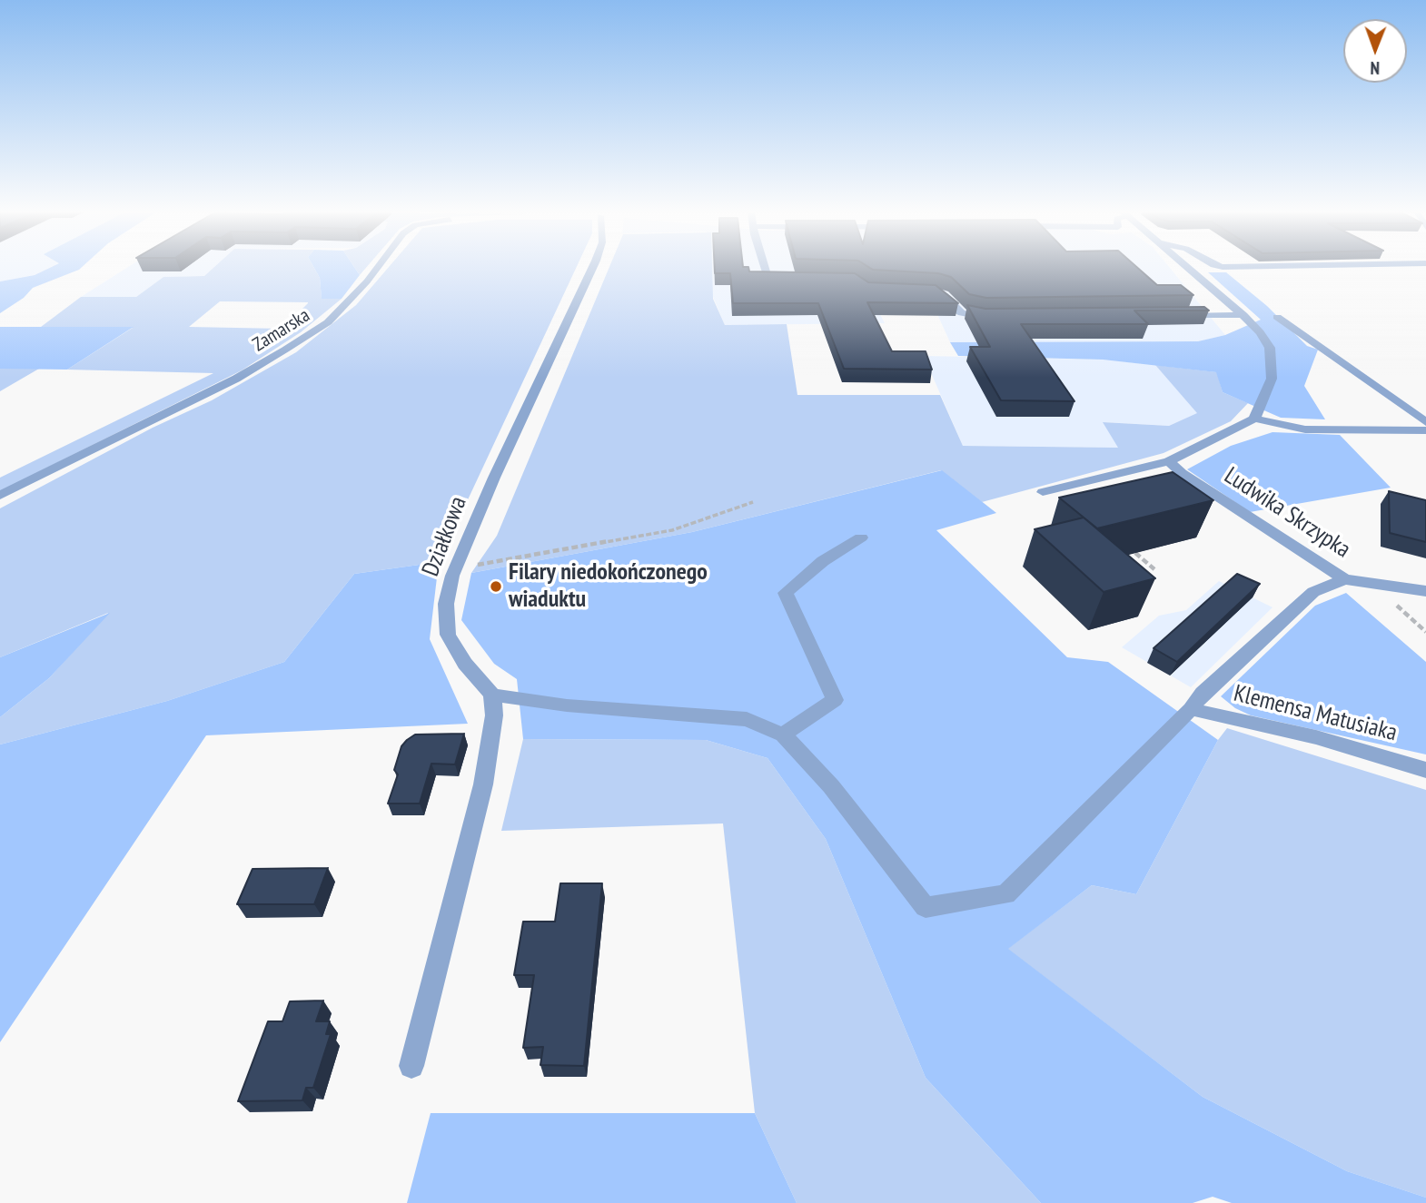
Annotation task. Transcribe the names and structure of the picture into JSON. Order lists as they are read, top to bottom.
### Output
{
  "streets": {
    "street": [
      "Zamarska",
      "Ludwika Skrzypka",
      "Działkowa",
      "Klemensa Matusiaka"
    ]
  },
  "places": ["Filary niedokończonego wiaduktu"],
  "north": "bottom"
}
